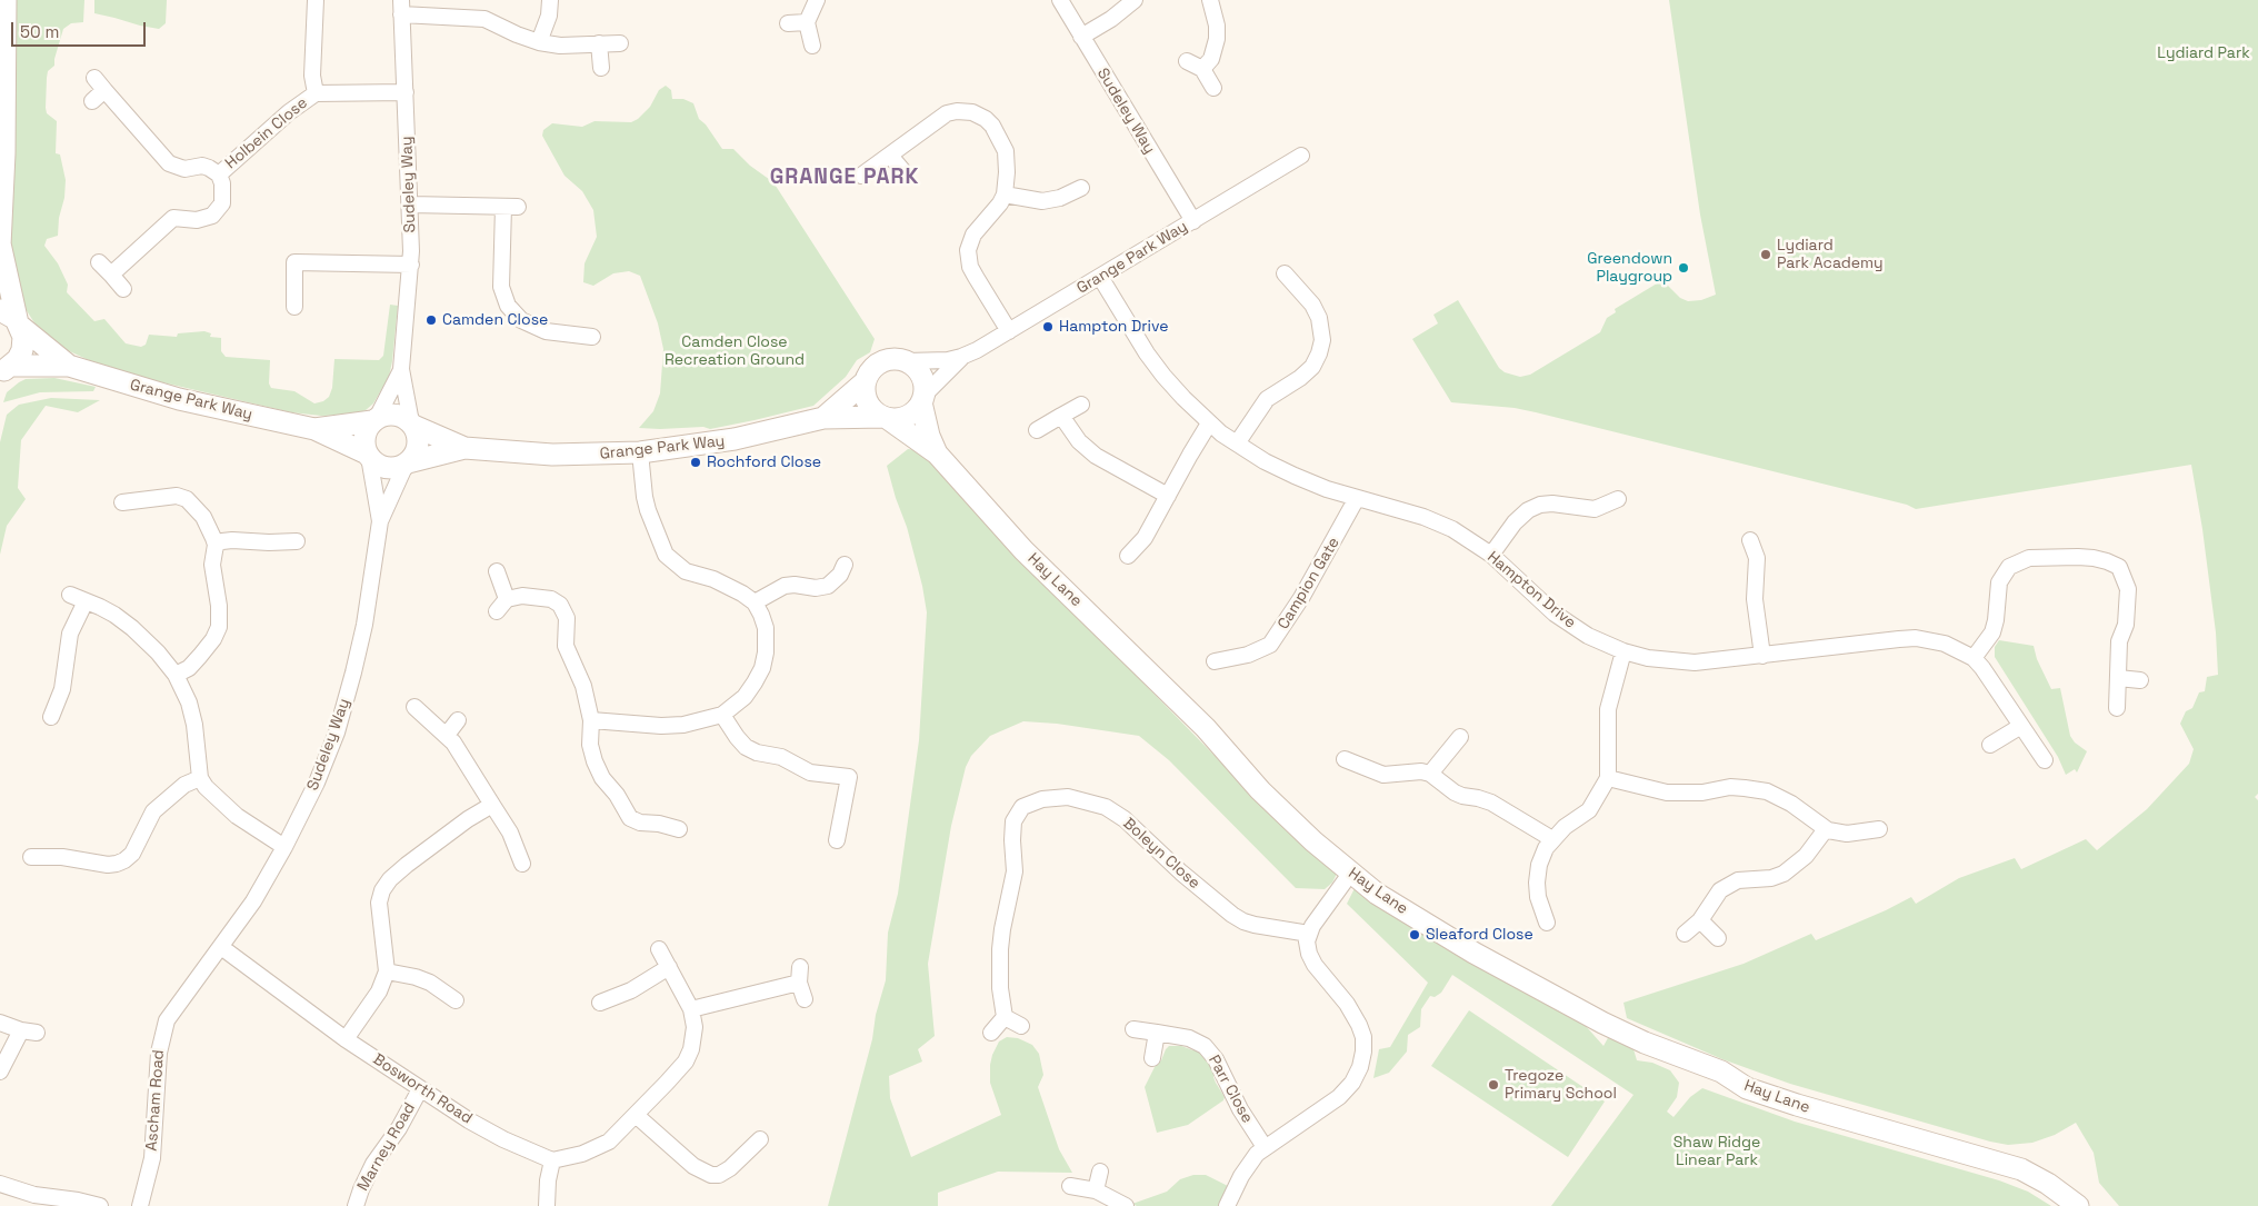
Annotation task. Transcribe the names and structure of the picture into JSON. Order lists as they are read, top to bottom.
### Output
{
  "streets": {
    "street": [
      "Sudeley Way",
      "Holbein Close",
      "Grange Park Way",
      "Hay Lane",
      "Campion Gate",
      "Hampton Drive",
      "Boleyn Close",
      "Bosworth Road",
      "Parr Close",
      "Ascham Road",
      "Marney Road"
    ]
  },
  "crossings": [
    ["Sudeley Way", "Holbein Close"],
    ["Sudeley Way", "Grange Park Way"],
    ["Sudeley Way", "Bosworth Road"],
    ["Sudeley Way", "Ascham Road"],
    ["Grange Park Way", "Hay Lane"],
    ["Grange Park Way", "Hampton Drive"],
    ["Campion Gate", "Hampton Drive"],
    ["Bosworth Road", "Ascham Road"],
    ["Bosworth Road", "Marney Road"]
  ],
  "districts": ["GRANGE PARK"],
  "parks": ["Lydiard Park", "Camden Close Recreation Ground", "Shaw Ridge Linear Park"],
  "places": [
    "Lydiard Park Academy",
    "Greendown Playgroup",
    "Camden Close",
    "Hampton Drive",
    "Rochford Close",
    "Sleaford Close",
    "Tregoze Primary School"
  ],
  "scale_bar": "50 m"
}
